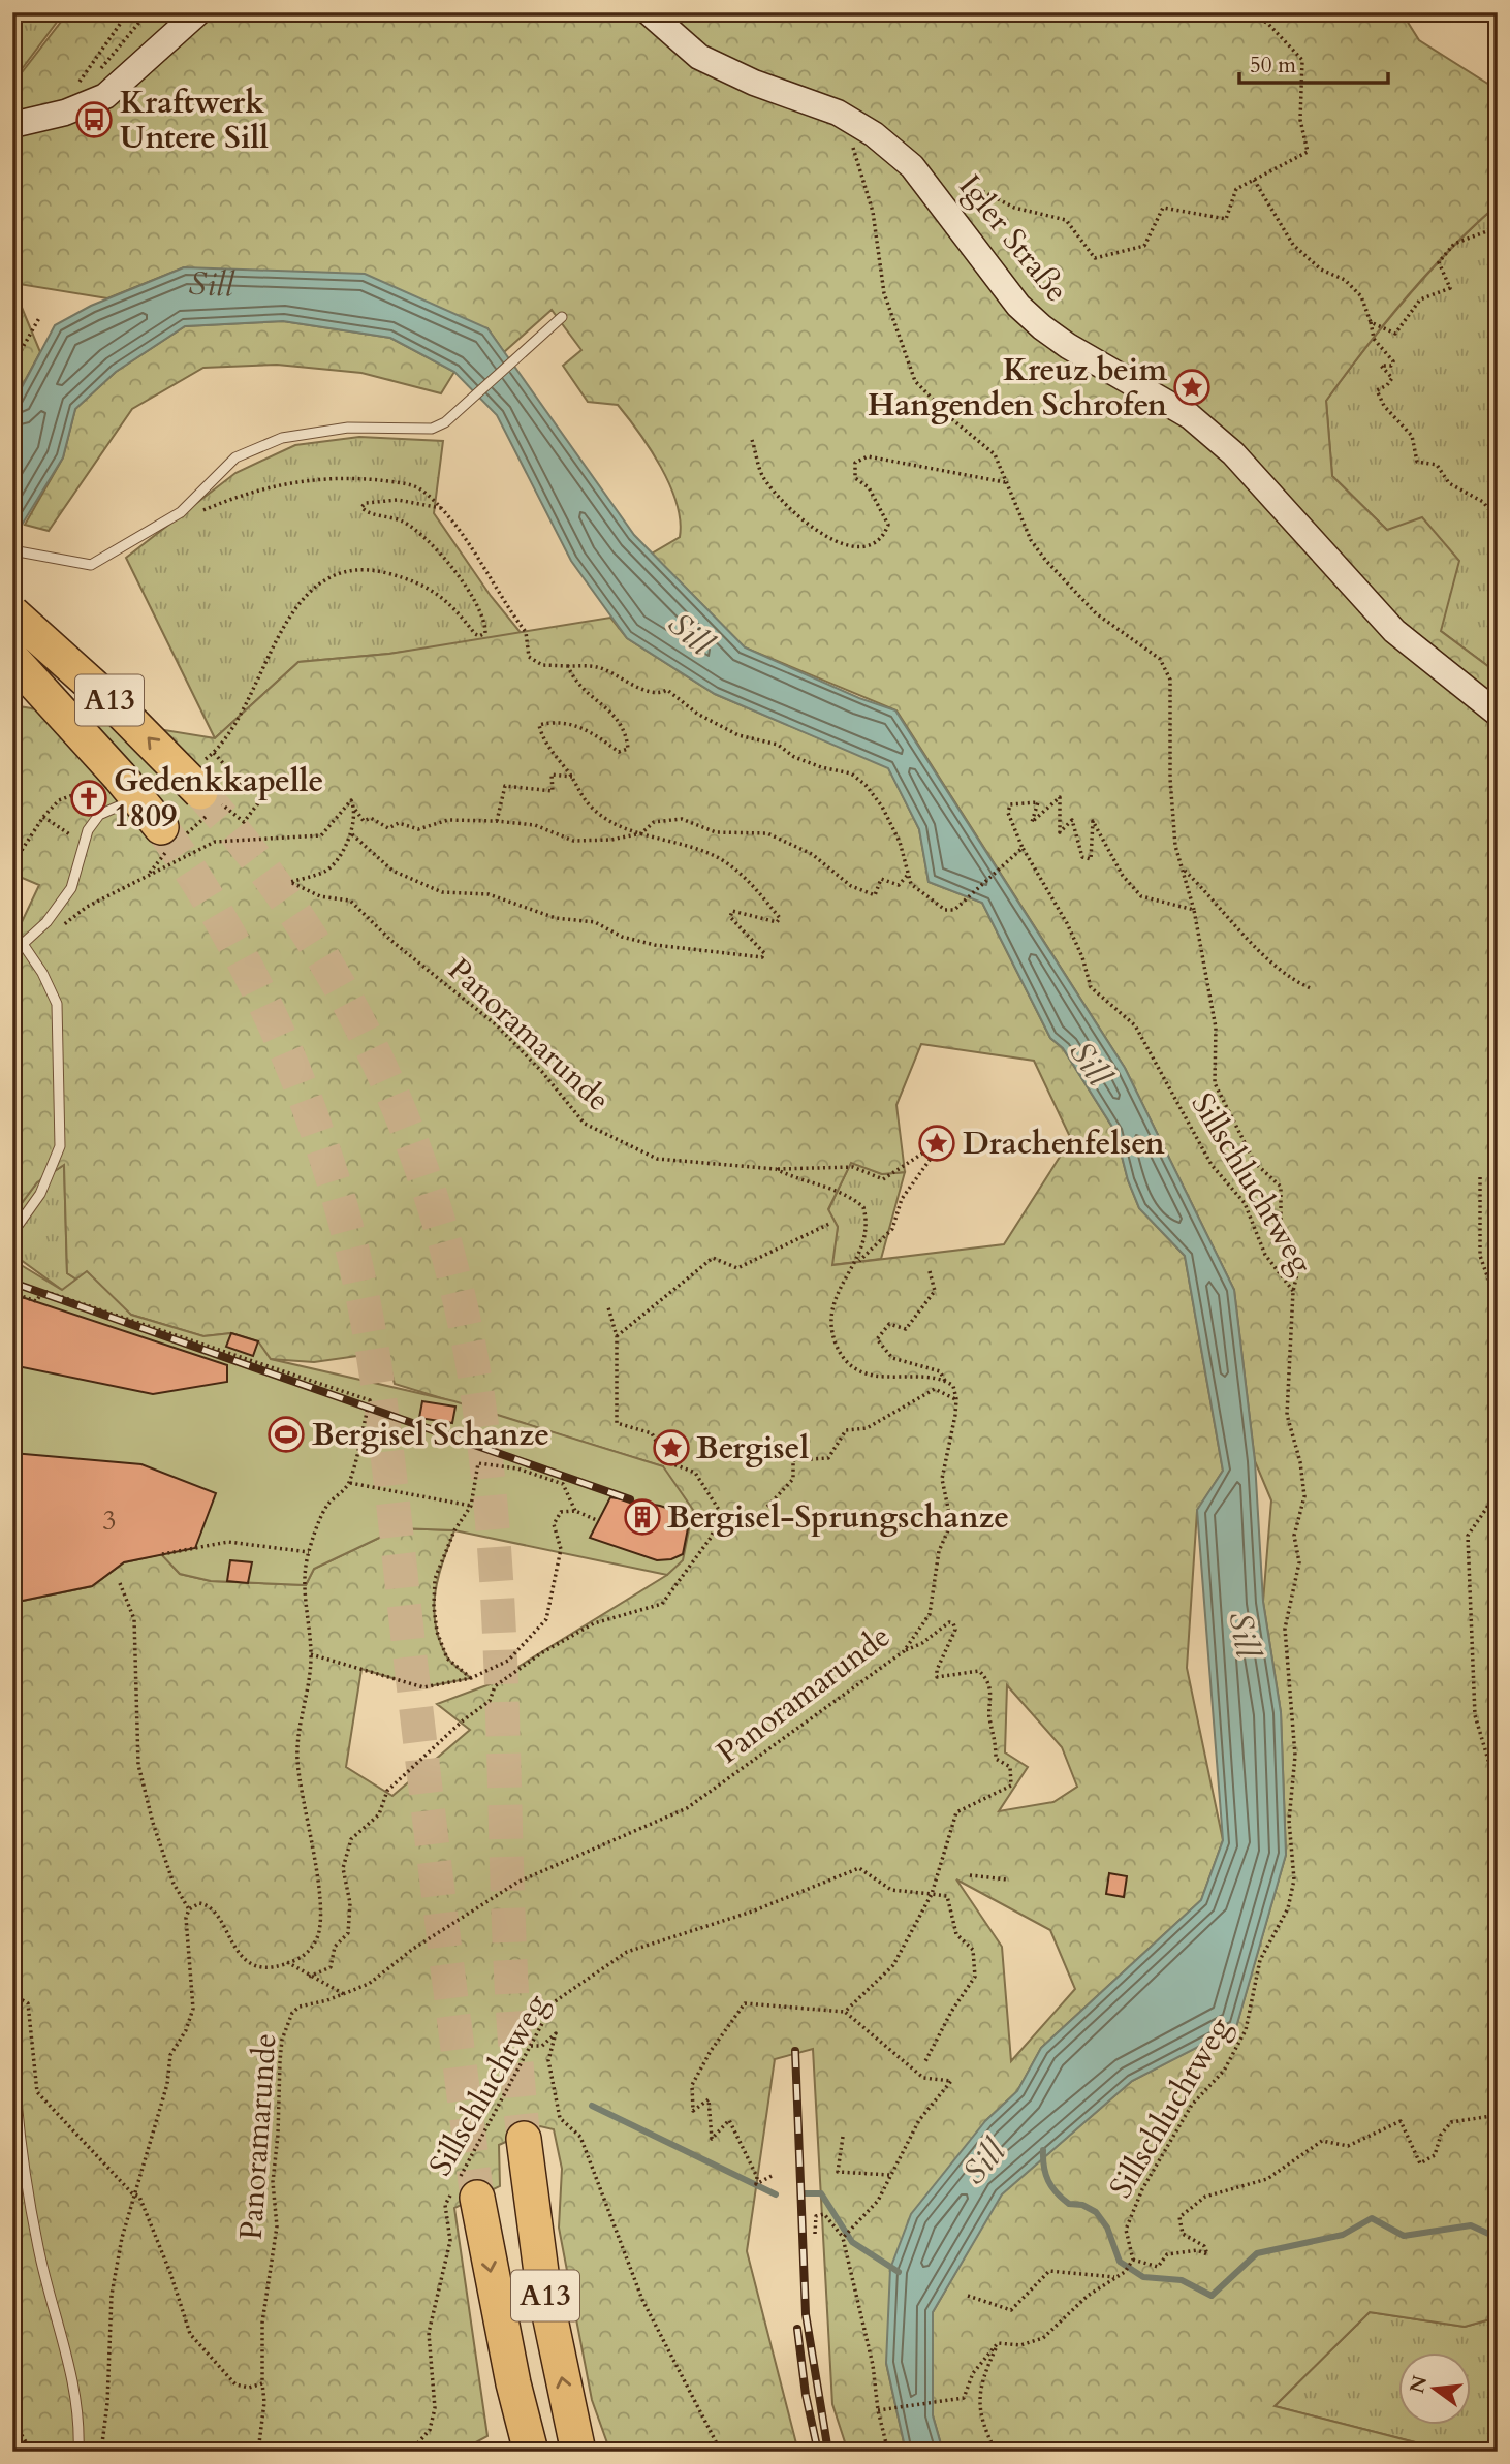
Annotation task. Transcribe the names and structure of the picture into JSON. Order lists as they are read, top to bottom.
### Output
{
  "streets": {
    "highway": ["A13"],
    "main road": ["Igler Straße"],
    "path": ["Panoramarunde", "Sillschluchtweg"]
  },
  "crossings": [
    ["A13", "Sillschluchtweg"]
  ],
  "water": ["Sill"],
  "places": {
    "bus stop": ["Kraftwerk Untere Sill"],
    "place": ["Kreuz beim Hangenden Schrofen", "Drachenfelsen", "Bergisel"],
    "church": ["Gedenkkapelle 1809"],
    "sports": ["Bergisel Schanze"],
    "building": ["Bergisel-Sprungschanze"]
  },
  "house_numbers": ["3"],
  "scale_bar": "50 m",
  "north": "left"
}
